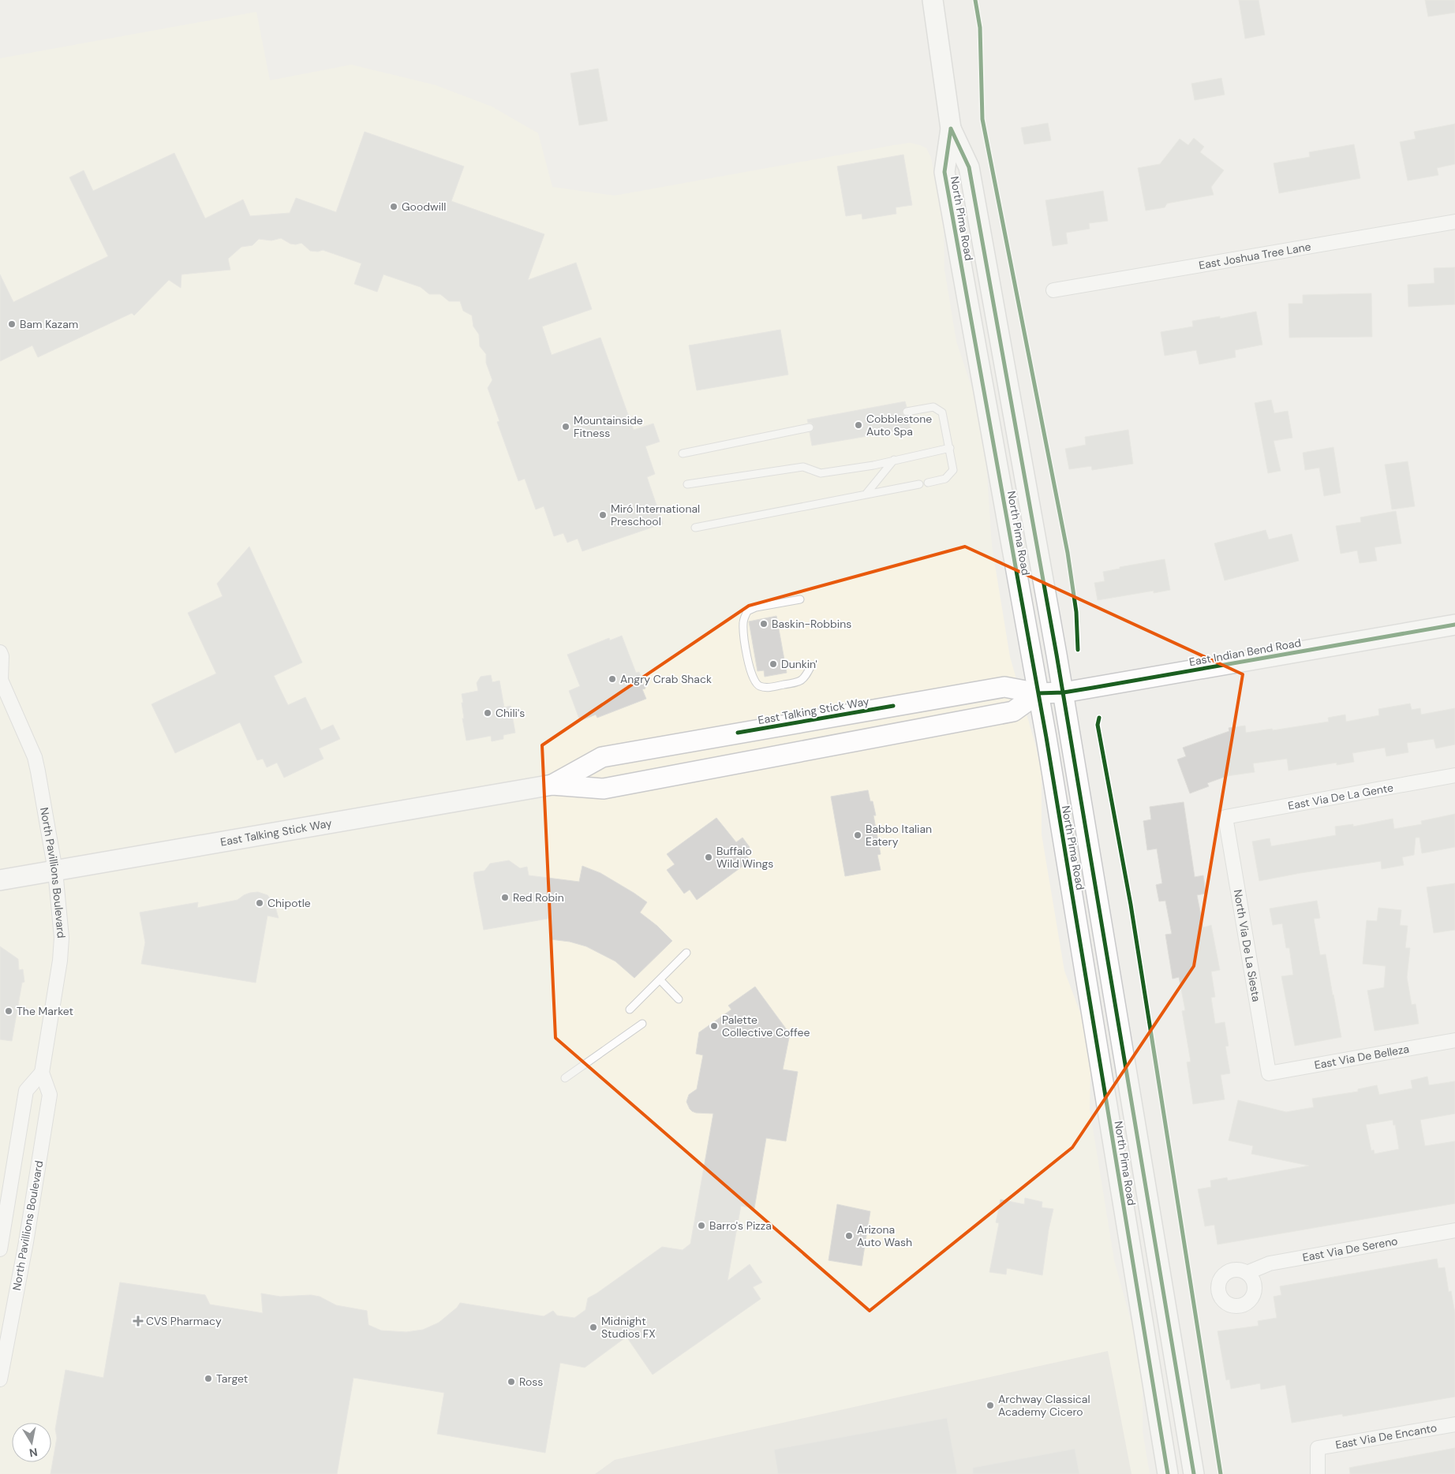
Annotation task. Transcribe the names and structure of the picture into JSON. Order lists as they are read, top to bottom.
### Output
{
  "streets": {
    "main road": ["North Pima Road", "East Indian Bend Road", "East Talking Stick Way"],
    "street": [
      "East Joshua Tree Lane",
      "East Via De La Gente",
      "North Pavillions Boulevard",
      "North Via De La Siesta",
      "East Via De Belleza",
      "East Via De Sereno",
      "East Via De Encanto"
    ]
  },
  "crossings": [
    ["North Pima Road", "East Indian Bend Road"],
    ["North Pima Road", "East Talking Stick Way"],
    ["East Indian Bend Road", "East Talking Stick Way"],
    ["East Talking Stick Way", "North Pavillions Boulevard"],
    ["East Via De La Gente", "North Via De La Siesta"],
    ["North Via De La Siesta", "East Via De Belleza"]
  ],
  "places": {
    "other": [
      "Goodwill",
      "Bam Kazam",
      "Cobblestone Auto Spa",
      "Mountainside Fitness",
      "Miró International Preschool",
      "Baskin-Robbins",
      "Dunkin'",
      "Angry Crab Shack",
      "Chili's",
      "Babbo Italian Eatery",
      "Buffalo Wild Wings",
      "Red Robin",
      "Chipotle",
      "The Market",
      "Palette Collective Coffee",
      "Barro's Pizza",
      "Arizona Auto Wash",
      "Midnight Studios FX",
      "Target",
      "Ross",
      "Archway Classical Academy Cicero"
    ],
    "health": ["CVS Pharmacy"]
  },
  "north": "bottom"
}
